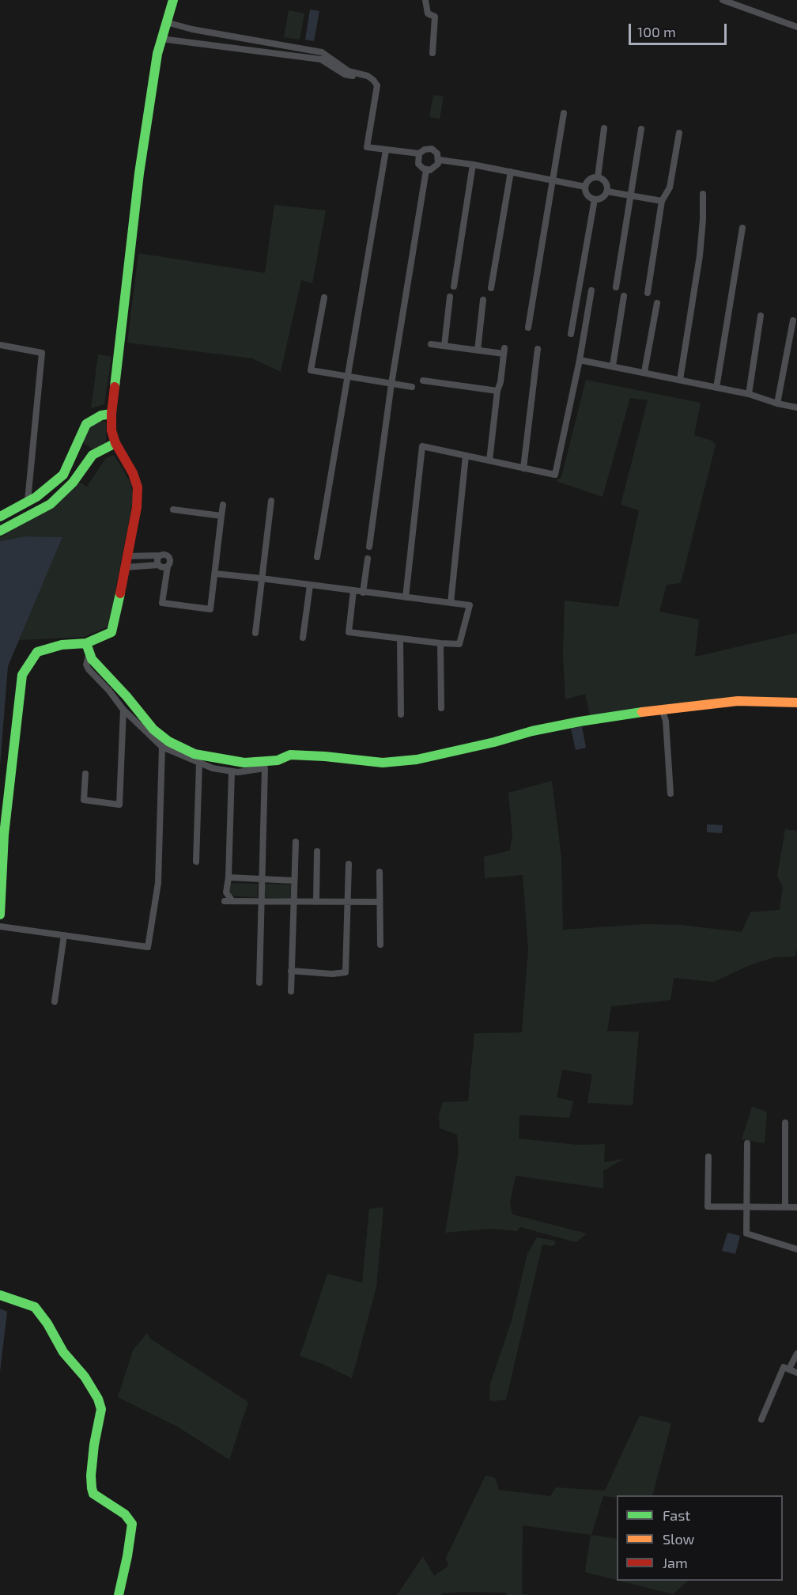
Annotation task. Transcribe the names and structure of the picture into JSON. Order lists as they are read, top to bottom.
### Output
{
  "legend": ["Fast", "Slow", "Jam"],
  "scale_bar": "100 m"
}
